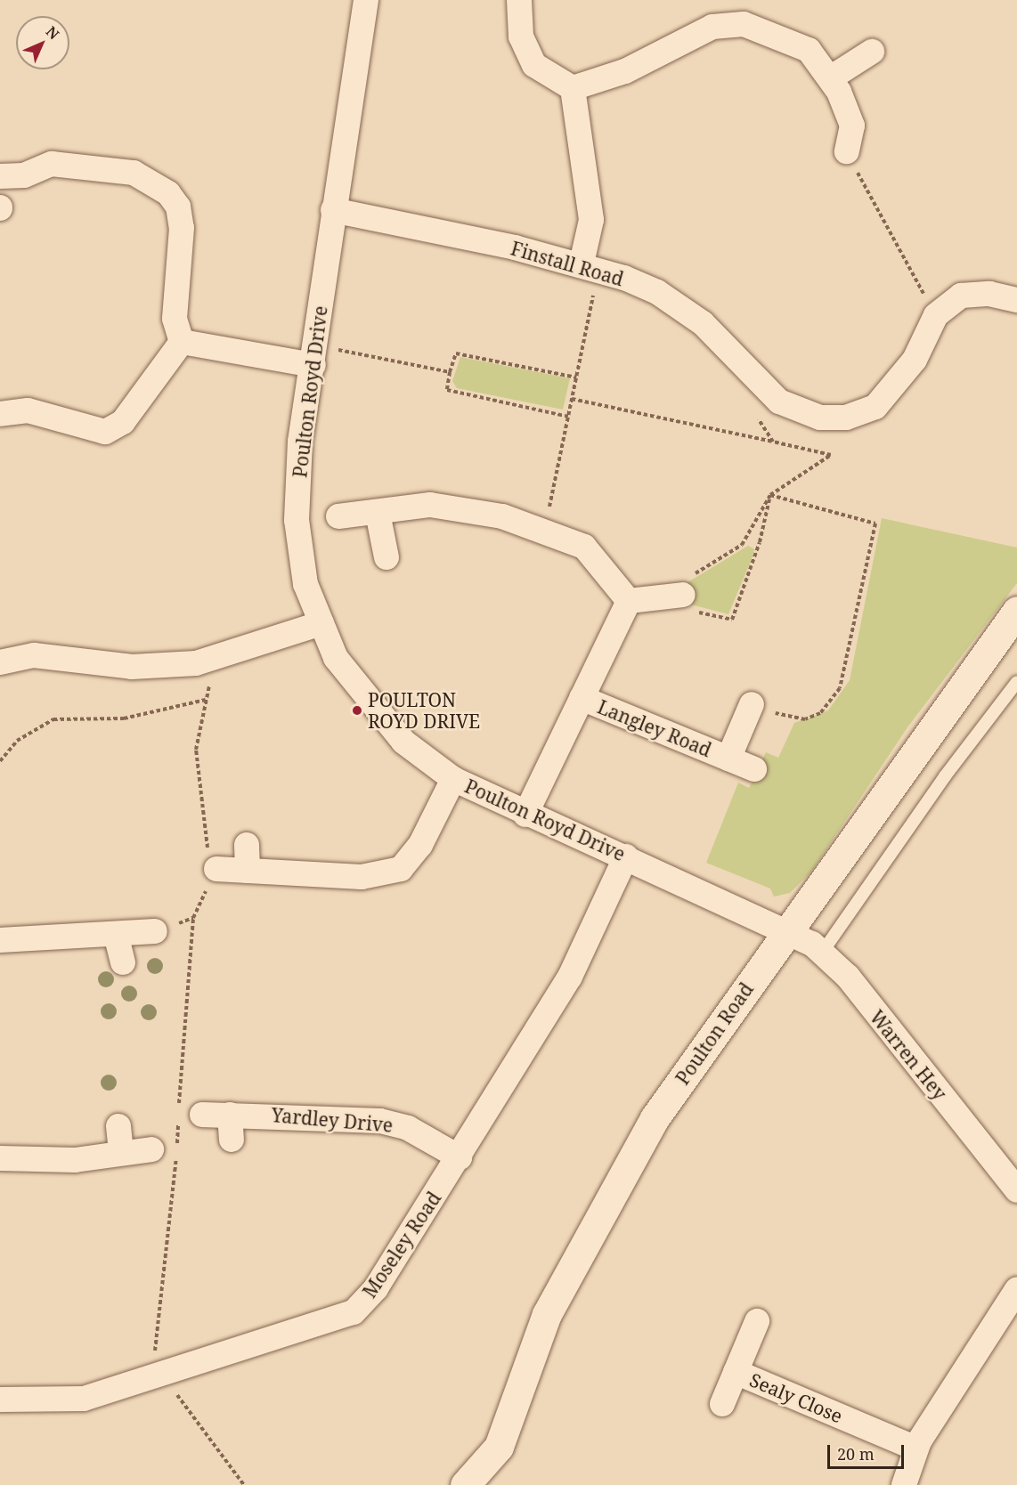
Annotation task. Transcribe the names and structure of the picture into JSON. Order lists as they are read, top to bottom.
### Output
{
  "streets": {
    "street": [
      "Finstall Road",
      "Poulton Royd Drive",
      "Langley Road",
      "Poulton Road",
      "Warren Hey",
      "Yardley Drive",
      "Moseley Road",
      "Sealy Close"
    ]
  },
  "crossings": [
    ["Finstall Road", "Poulton Royd Drive"],
    ["Poulton Royd Drive", "Langley Road"],
    ["Poulton Royd Drive", "Poulton Road"],
    ["Poulton Royd Drive", "Warren Hey"],
    ["Poulton Royd Drive", "Moseley Road"],
    ["Poulton Road", "Warren Hey"],
    ["Yardley Drive", "Moseley Road"]
  ],
  "places": ["POULTON ROYD DRIVE"],
  "scale_bar": "20 m",
  "north": "top right"
}
